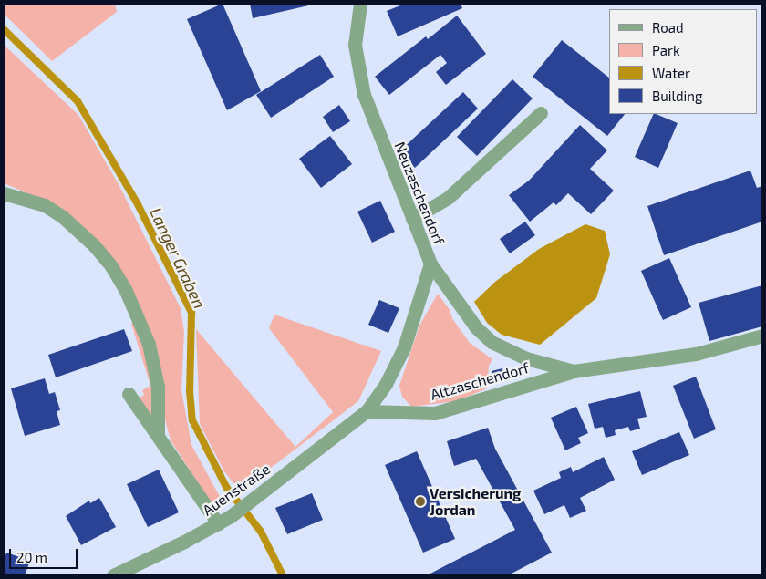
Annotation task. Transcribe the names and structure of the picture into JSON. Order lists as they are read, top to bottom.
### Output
{
  "streets": {
    "street": ["Neuzaschendorf", "Altzaschendorf", "Auenstraße"]
  },
  "crossings": [
    ["Neuzaschendorf", "Altzaschendorf"],
    ["Neuzaschendorf", "Auenstraße"],
    ["Altzaschendorf", "Auenstraße"]
  ],
  "water": ["Langer Graben"],
  "places": ["Versicherung Jordan"],
  "legend": [
    "Road",
    "Park",
    "Water",
    "Building"
  ],
  "scale_bar": "20 m"
}
